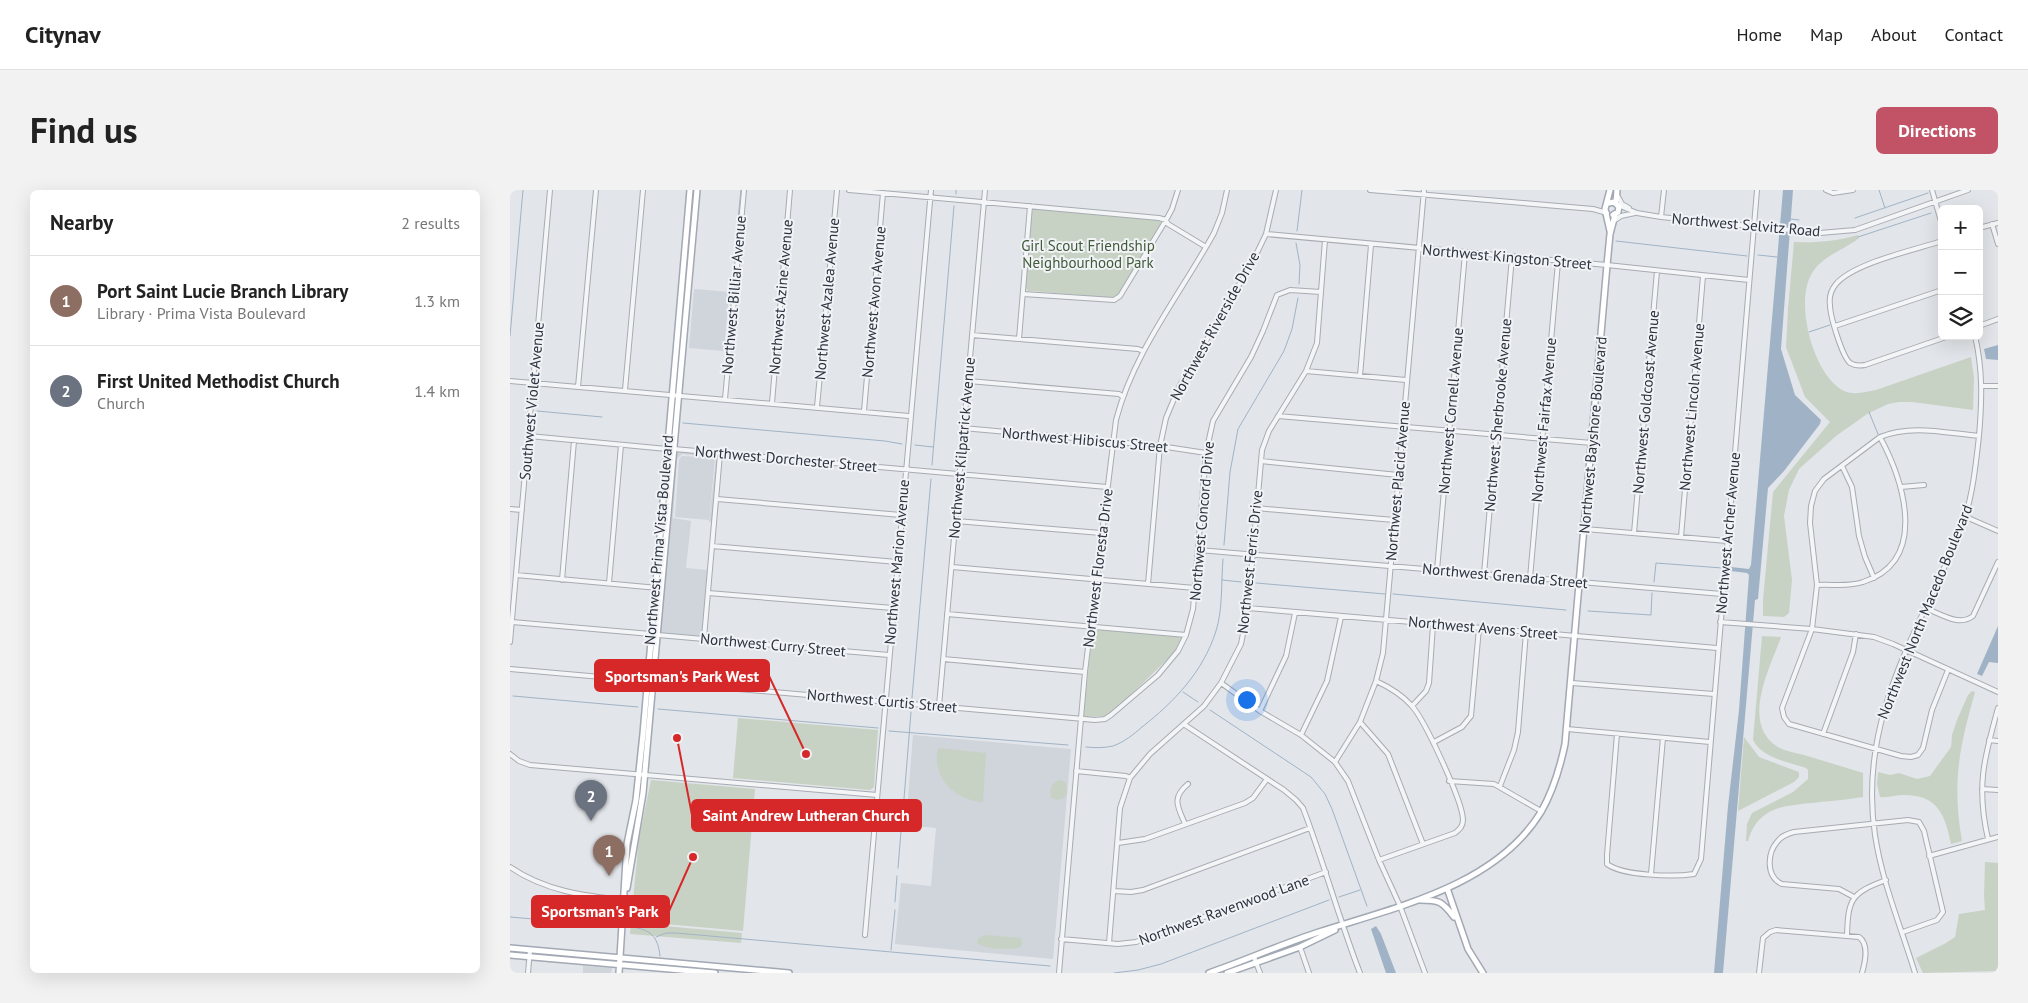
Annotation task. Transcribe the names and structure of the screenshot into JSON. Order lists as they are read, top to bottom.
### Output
{
  "streets": {
    "main road": ["Northwest Bayshore Boulevard", "Northwest Prima Vista Boulevard"],
    "street": [
      "Northwest Selvitz Road",
      "Northwest Kingston Street",
      "Northwest Billiar Avenue",
      "Northwest Azine Avenue",
      "Northwest Azalea Avenue",
      "Northwest Avon Avenue",
      "Northwest Riverside Drive",
      "Southwest Violet Avenue",
      "Northwest Goldcoast Avenue",
      "Northwest Lincoln Avenue",
      "Northwest Cornell Avenue",
      "Northwest Sherbrooke Avenue",
      "Northwest Fairfax Avenue",
      "Northwest Hibiscus Street",
      "Northwest Kilpatrick Avenue",
      "Northwest Dorchester Street",
      "Northwest Placid Avenue",
      "Northwest Concord Drive",
      "Northwest Archer Avenue",
      "Northwest Marion Avenue",
      "Northwest Ferris Drive",
      "Northwest Floresta Drive",
      "Northwest Grenada Street",
      "Northwest North Macedo Boulevard",
      "Northwest Avens Street",
      "Northwest Curry Street",
      "Northwest Curtis Street",
      "Northwest Ravenwood Lane"
    ]
  },
  "crossings": [
    ["Northwest Selvitz Road", "Northwest Bayshore Boulevard"],
    ["Northwest Selvitz Road", "Northwest Archer Avenue"],
    ["Northwest Kingston Street", "Northwest Riverside Drive"],
    ["Northwest Kingston Street", "Northwest Goldcoast Avenue"],
    ["Northwest Kingston Street", "Northwest Lincoln Avenue"],
    ["Northwest Kingston Street", "Northwest Cornell Avenue"],
    ["Northwest Kingston Street", "Northwest Sherbrooke Avenue"],
    ["Northwest Kingston Street", "Northwest Fairfax Avenue"],
    ["Northwest Kingston Street", "Northwest Bayshore Boulevard"],
    ["Northwest Kingston Street", "Northwest Placid Avenue"],
    ["Northwest Kingston Street", "Northwest Archer Avenue"],
    ["Northwest Kingston Street", "Northwest Ferris Drive"],
    ["Northwest Riverside Drive", "Northwest Hibiscus Street"],
    ["Northwest Cornell Avenue", "Northwest Grenada Street"],
    ["Northwest Sherbrooke Avenue", "Northwest Grenada Street"],
    ["Northwest Fairfax Avenue", "Northwest Grenada Street"],
    ["Northwest Bayshore Boulevard", "Northwest Grenada Street"],
    ["Northwest Bayshore Boulevard", "Northwest Avens Street"],
    ["Northwest Hibiscus Street", "Northwest Kilpatrick Avenue"],
    ["Northwest Hibiscus Street", "Northwest Concord Drive"],
    ["Northwest Hibiscus Street", "Northwest Floresta Drive"],
    ["Northwest Kilpatrick Avenue", "Northwest Dorchester Street"],
    ["Northwest Kilpatrick Avenue", "Northwest Curtis Street"],
    ["Northwest Dorchester Street", "Northwest Prima Vista Boulevard"],
    ["Northwest Dorchester Street", "Northwest Marion Avenue"],
    ["Northwest Dorchester Street", "Northwest Floresta Drive"],
    ["Northwest Placid Avenue", "Northwest Grenada Street"],
    ["Northwest Placid Avenue", "Northwest Avens Street"],
    ["Northwest Concord Drive", "Northwest Ferris Drive"],
    ["Northwest Concord Drive", "Northwest Floresta Drive"],
    ["Northwest Concord Drive", "Northwest Grenada Street"],
    ["Northwest Concord Drive", "Northwest Curtis Street"],
    ["Northwest Archer Avenue", "Northwest Grenada Street"],
    ["Northwest Archer Avenue", "Northwest Avens Street"],
    ["Northwest Prima Vista Boulevard", "Northwest Curry Street"],
    ["Northwest Prima Vista Boulevard", "Northwest Curtis Street"],
    ["Northwest Marion Avenue", "Northwest Curry Street"],
    ["Northwest Marion Avenue", "Northwest Curtis Street"],
    ["Northwest Ferris Drive", "Northwest Grenada Street"],
    ["Northwest Ferris Drive", "Northwest Avens Street"],
    ["Northwest Ferris Drive", "Northwest Ravenwood Lane"],
    ["Northwest Floresta Drive", "Northwest Curtis Street"],
    ["Northwest Floresta Drive", "Northwest Ravenwood Lane"]
  ],
  "parks": ["Girl Scout Friendship Neighbourhood Park"],
  "places": ["Saint Andrew Lutheran Church", "Sportsman's Park West", "Sportsman's Park"],
  "page": {
    "header": "Citynav",
    "nav": [
      "Home",
      "Map",
      "About",
      "Contact"
    ],
    "title": "Find us",
    "buttons": "Directions",
    "heading": ["Nearby", "2 results"],
    "map_buttons": ["+", "−"],
    "list": [
      {
        "mark": "1",
        "name": "Port Saint Lucie Branch Library",
        "note": "Library · Prima Vista Boulevard",
        "value": "1.3 km"
      },
      {
        "mark": "2",
        "name": "First United Methodist Church",
        "note": "Church",
        "value": "1.4 km"
      }
    ],
    "pins": ["2", "1"]
  }
}
